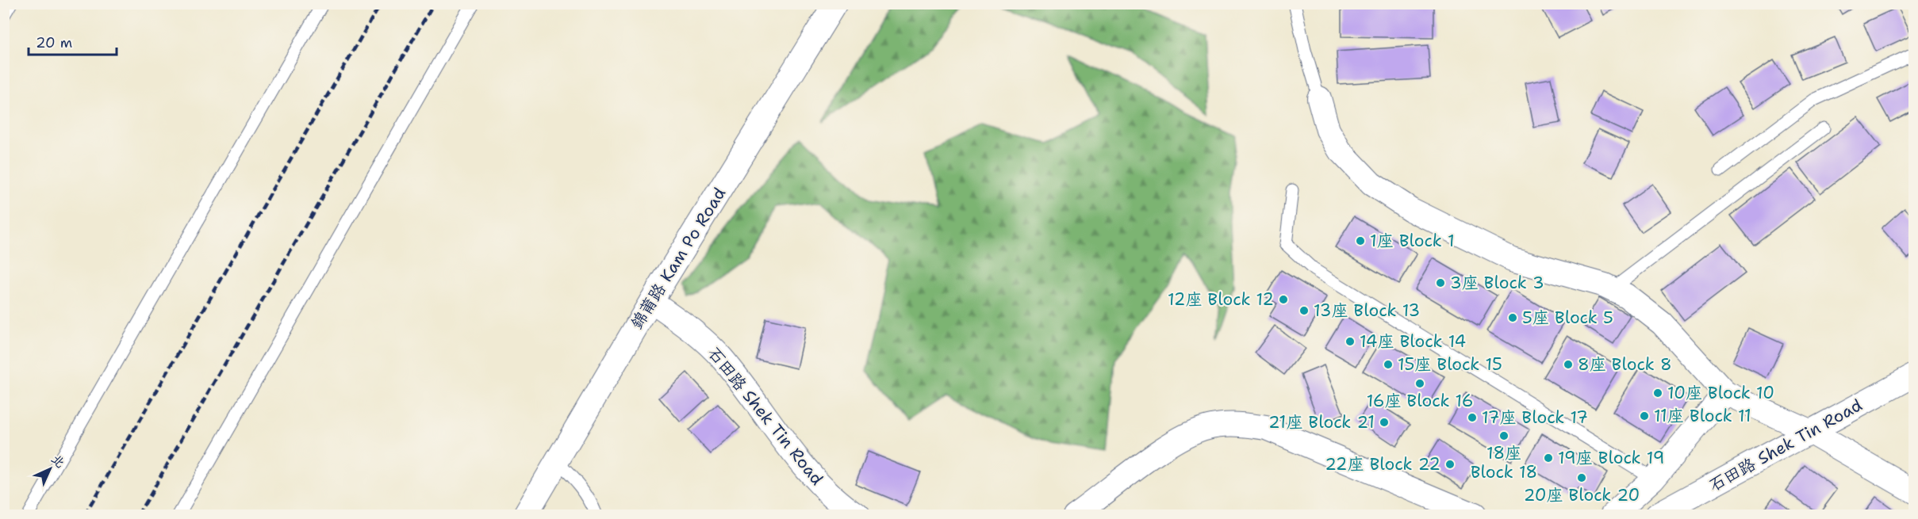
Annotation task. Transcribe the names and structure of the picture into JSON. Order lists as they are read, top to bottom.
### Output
{
  "streets": {
    "street": ["錦莆路 Kam Po Road", "石田路 Shek Tin Road"]
  },
  "crossings": [
    ["錦莆路 Kam Po Road", "石田路 Shek Tin Road"]
  ],
  "places": [
    "1座 Block 1",
    "3座 Block 3",
    "12座 Block 12",
    "13座 Block 13",
    "5座 Block 5",
    "14座 Block 14",
    "15座 Block 15",
    "8座 Block 8",
    "16座 Block 16",
    "10座 Block 10",
    "11座 Block 11",
    "17座 Block 17",
    "21座 Block 21",
    "18座 Block 18",
    "19座 Block 19",
    "22座 Block 22",
    "20座 Block 20"
  ],
  "scale_bar": "20 m",
  "north": "top right"
}
